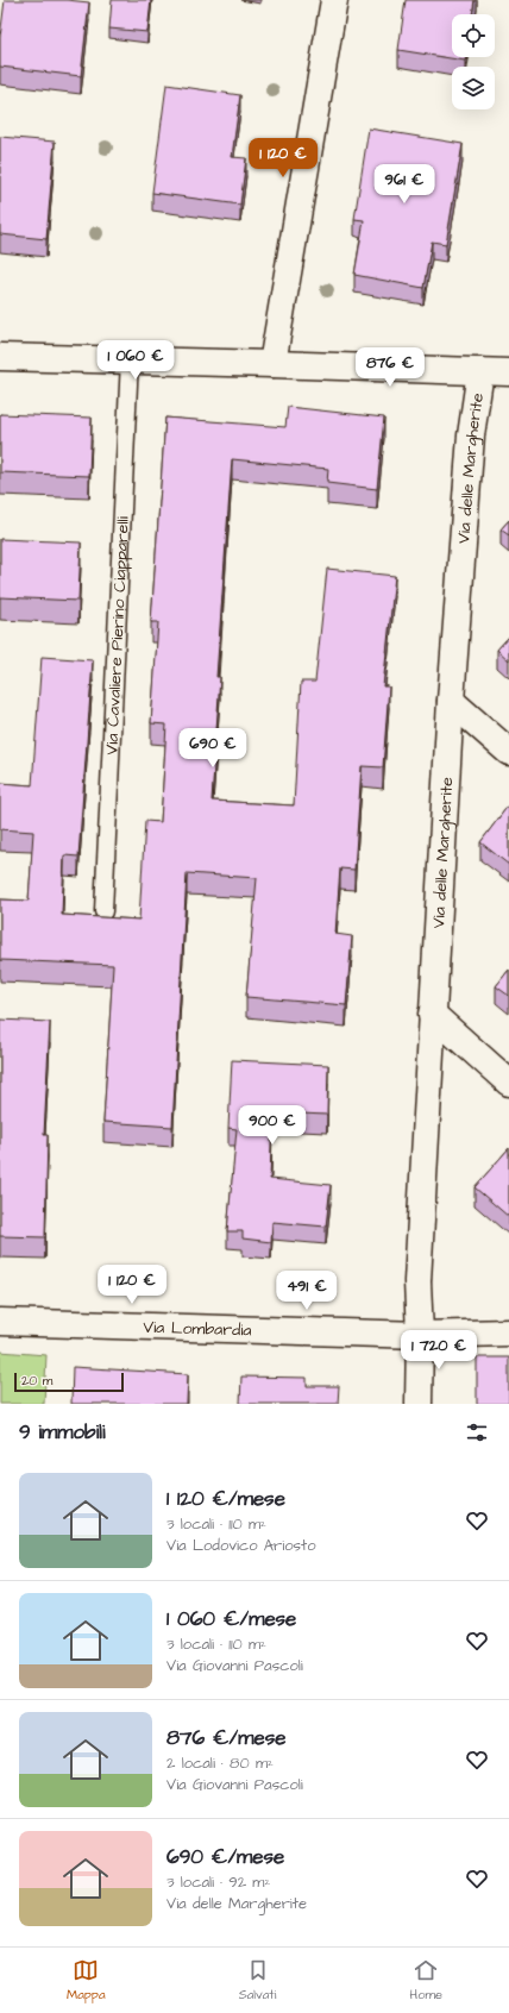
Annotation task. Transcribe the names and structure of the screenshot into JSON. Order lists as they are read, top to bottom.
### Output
{
  "streets": {
    "street": ["Via delle Margherite", "Via Lombardia"],
    "lane": ["Via Cavaliere Pierino Ciapparelli"]
  },
  "crossings": [
    ["Via delle Margherite", "Via Lombardia"]
  ],
  "scale_bar": "20 m",
  "page": {
    "price": [
      "1 120 €",
      "961 €",
      "1 060 €",
      "876 €",
      "690 €",
      "900 €",
      "1 120 €",
      "491 €",
      "1 720 €"
    ],
    "scale": "20 m",
    "heading": "9 immobili",
    "list": [
      {
        "name": "1 120 €/mese",
        "note": "3 locali · 110 m² · Via Lodovico Ariosto"
      },
      {
        "name": "1 060 €/mese",
        "note": "3 locali · 110 m² · Via Giovanni Pascoli"
      },
      {
        "name": "876 €/mese",
        "note": "2 locali · 80 m² · Via Giovanni Pascoli"
      },
      {
        "name": "690 €/mese",
        "note": "3 locali · 92 m² · Via delle Margherite"
      }
    ],
    "tabs": ["Mappa", "Salvati", "Home"]
  }
}
